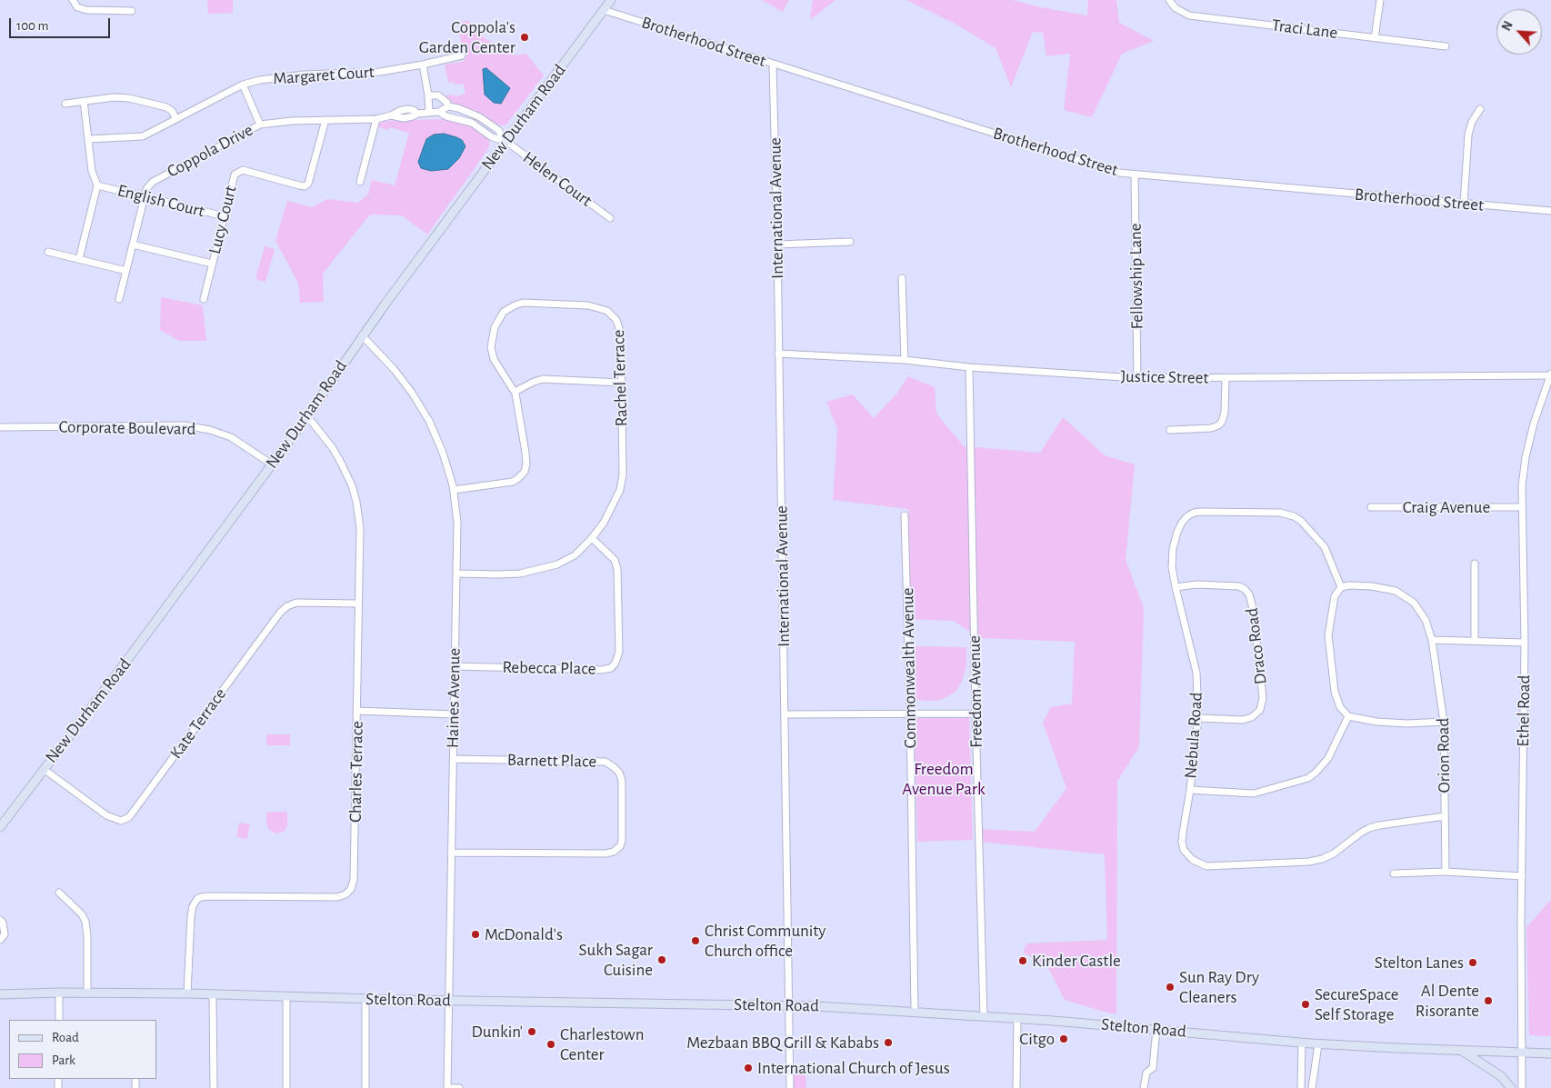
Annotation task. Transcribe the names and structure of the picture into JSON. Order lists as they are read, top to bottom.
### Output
{
  "streets": {
    "main road": ["New Durham Road", "Stelton Road"],
    "street": [
      "Traci Lane",
      "Brotherhood Street",
      "Margaret Court",
      "Coppola Drive",
      "Helen Court",
      "English Court",
      "International Avenue",
      "Lucy Court",
      "Fellowship Lane",
      "Justice Street",
      "Rachel Terrace",
      "Corporate Boulevard",
      "Craig Avenue",
      "Draco Road",
      "Rebecca Place",
      "Commonwealth Avenue",
      "Freedom Avenue",
      "Haines Avenue",
      "Ethel Road",
      "Kate Terrace",
      "Nebula Road",
      "Orion Road",
      "Barnett Place",
      "Charles Terrace"
    ]
  },
  "crossings": [
    ["Brotherhood Street", "New Durham Road"],
    ["Brotherhood Street", "International Avenue"],
    ["Brotherhood Street", "Fellowship Lane"],
    ["New Durham Road", "Coppola Drive"],
    ["New Durham Road", "Helen Court"],
    ["New Durham Road", "Corporate Boulevard"],
    ["New Durham Road", "Haines Avenue"],
    ["New Durham Road", "Kate Terrace"],
    ["New Durham Road", "Charles Terrace"],
    ["Coppola Drive", "Helen Court"],
    ["Coppola Drive", "English Court"],
    ["Coppola Drive", "Lucy Court"],
    ["English Court", "Lucy Court"],
    ["International Avenue", "Justice Street"],
    ["International Avenue", "Stelton Road"],
    ["Fellowship Lane", "Justice Street"],
    ["Justice Street", "Freedom Avenue"],
    ["Justice Street", "Ethel Road"],
    ["Rachel Terrace", "Rebecca Place"],
    ["Rachel Terrace", "Haines Avenue"],
    ["Craig Avenue", "Ethel Road"],
    ["Draco Road", "Nebula Road"],
    ["Rebecca Place", "Haines Avenue"],
    ["Commonwealth Avenue", "Stelton Road"],
    ["Freedom Avenue", "Stelton Road"],
    ["Haines Avenue", "Barnett Place"],
    ["Haines Avenue", "Stelton Road"],
    ["Ethel Road", "Stelton Road"],
    ["Kate Terrace", "Charles Terrace"],
    ["Nebula Road", "Orion Road"],
    ["Charles Terrace", "Stelton Road"]
  ],
  "parks": ["Freedom Avenue Park"],
  "places": [
    "Coppola's Garden Center",
    "McDonald's",
    "Christ Community Church office",
    "Sukh Sagar Cuisine",
    "Kinder Castle",
    "Stelton Lanes",
    "Sun Ray Dry Cleaners",
    "Al Dente Risorante",
    "SecureSpace Self Storage",
    "Dunkin'",
    "Citgo",
    "Mezbaan BBQ Grill & Kababs",
    "Charlestown Center",
    "International Church of Jesus"
  ],
  "legend": ["Road", "Park"],
  "scale_bar": "100 m",
  "north": "top left"
}
